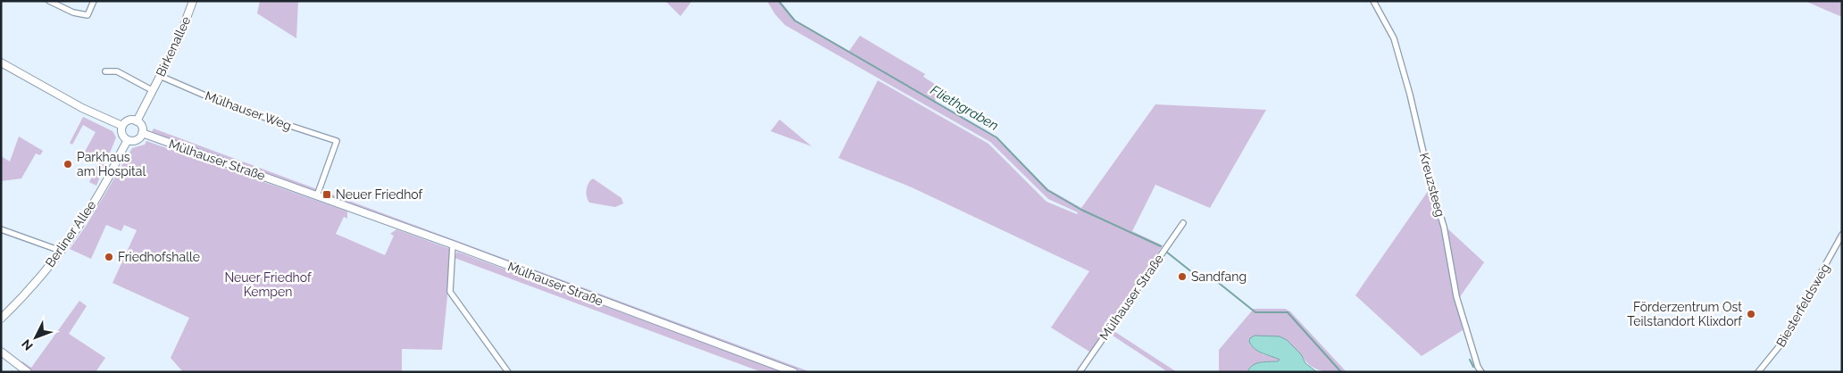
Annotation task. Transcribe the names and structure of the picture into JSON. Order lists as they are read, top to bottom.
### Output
{
  "streets": {
    "street": [
      "Birkenallee",
      "Mülhauser Weg",
      "Mülhauser Straße",
      "Kreuzsteeg",
      "Berliner Allee",
      "Biesterfeldsweg"
    ]
  },
  "crossings": [
    ["Birkenallee", "Mülhauser Weg"],
    ["Birkenallee", "Mülhauser Straße"],
    ["Birkenallee", "Berliner Allee"],
    ["Mülhauser Weg", "Mülhauser Straße"],
    ["Mülhauser Straße", "Berliner Allee"]
  ],
  "water": ["Fliethgraben"],
  "parks": ["Neuer Friedhof Kempen"],
  "places": {
    "other": [
      "Parkhaus am Hospital",
      "Friedhofshalle",
      "Sandfang",
      "Förderzentrum Ost Teilstandort Klixdorf"
    ],
    "transit": ["Neuer Friedhof"]
  },
  "north": "bottom left"
}
